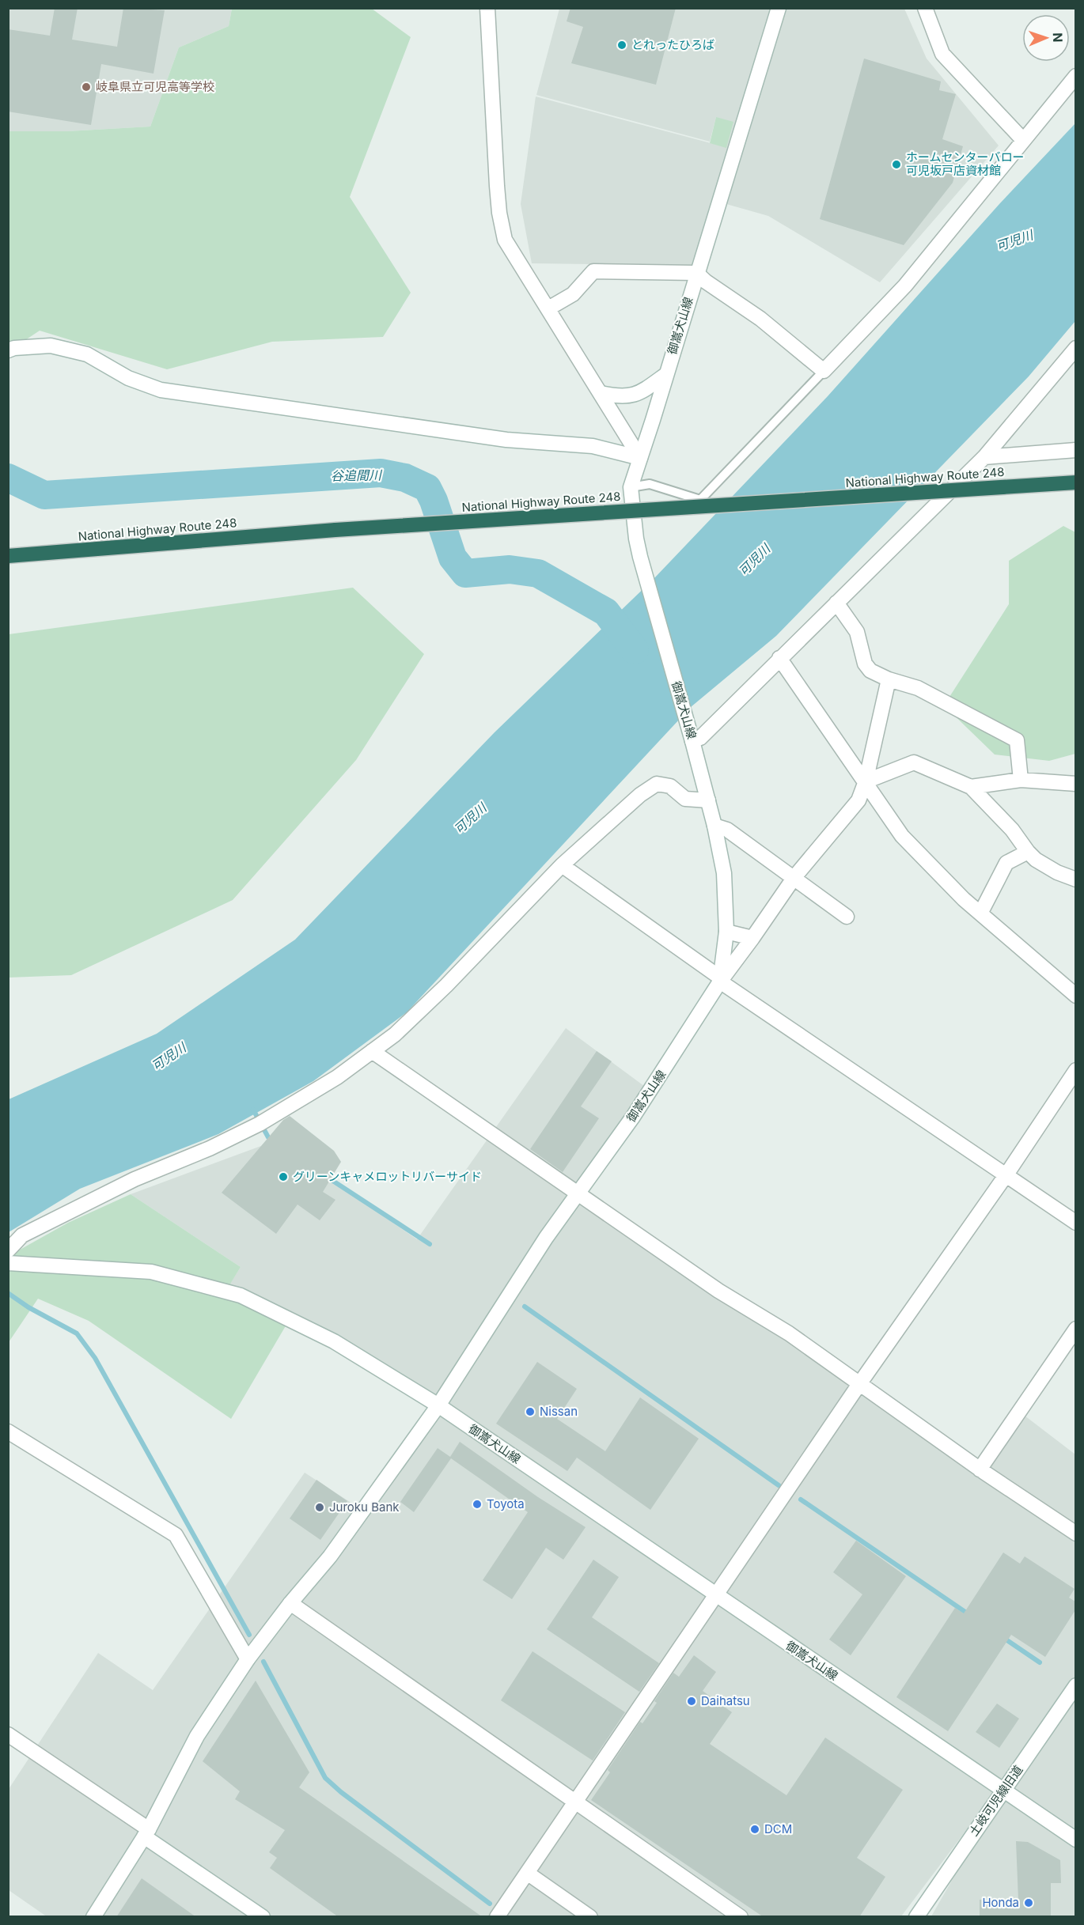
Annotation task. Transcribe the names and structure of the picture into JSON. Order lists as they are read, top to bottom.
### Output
{
  "streets": {
    "highway": ["National Highway Route 248"],
    "street": ["御嵩犬山線", "土岐可児線旧道"]
  },
  "crossings": [
    ["御嵩犬山線", "土岐可児線旧道"]
  ],
  "water": ["可児川", "谷追間川"],
  "places": [
    "とれったひろば",
    "岐阜県立可児高等学校",
    "ホームセンターバロー 可児坂戸店資材館",
    "グリーンキャメロットリバーサイド",
    "Nissan",
    "Toyota",
    "Juroku Bank",
    "Daihatsu",
    "DCM",
    "Honda"
  ],
  "north": "right"
}
